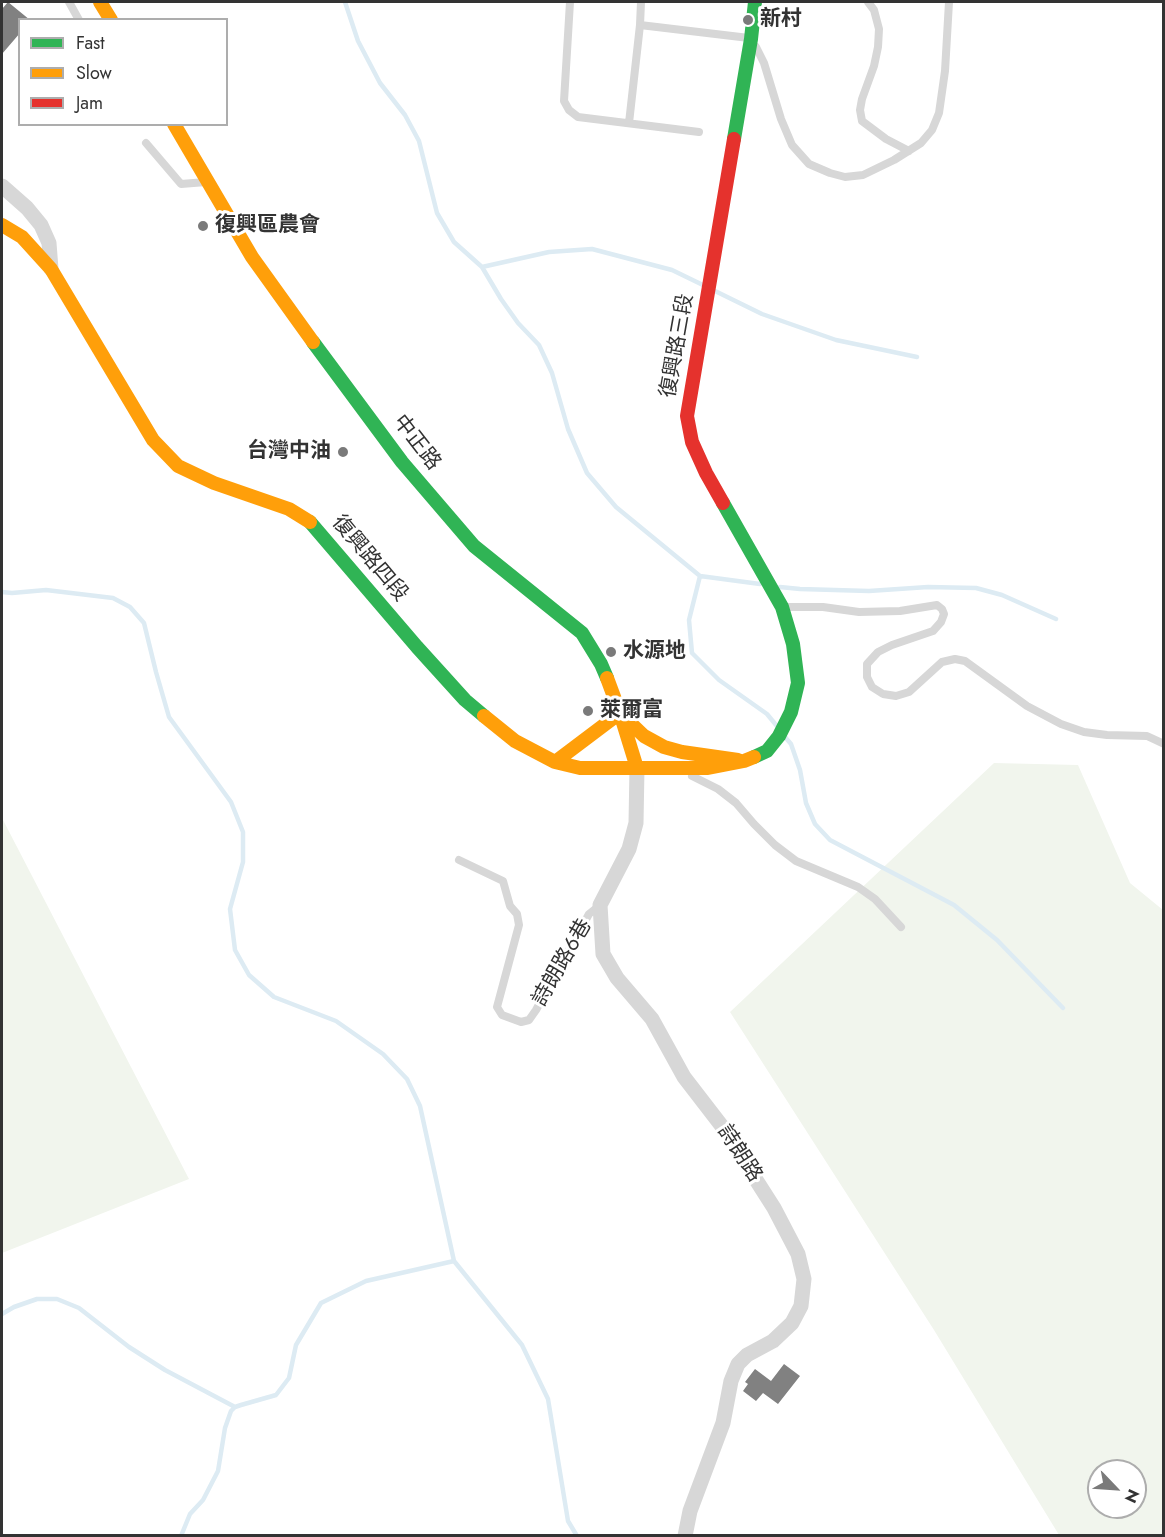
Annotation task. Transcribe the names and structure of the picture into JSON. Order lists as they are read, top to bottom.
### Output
{
  "streets": {
    "main road": ["復興路三段", "中正路", "復興路四段"],
    "street": ["詩朗路"],
    "lane": ["詩朗路6巷"]
  },
  "crossings": [
    ["復興路三段", "復興路四段"],
    ["中正路", "復興路四段"],
    ["詩朗路6巷", "詩朗路"]
  ],
  "places": [
    "新村",
    "復興區農會",
    "台灣中油",
    "水源地",
    "萊爾富"
  ],
  "legend": ["Fast", "Slow", "Jam"],
  "north": "bottom right"
}
